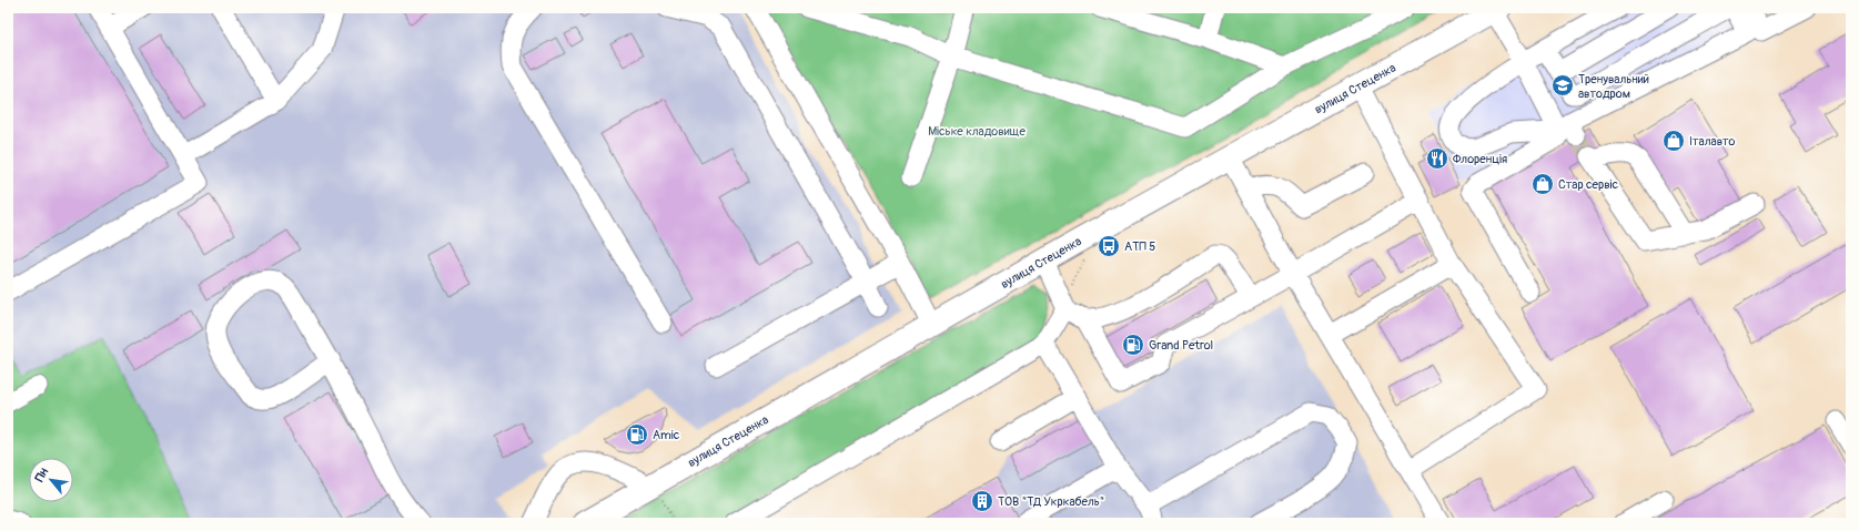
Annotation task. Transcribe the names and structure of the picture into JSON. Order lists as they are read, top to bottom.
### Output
{
  "streets": {
    "main road": ["вулиця Стеценка"]
  },
  "parks": ["Міське кладовище"],
  "places": {
    "school or university": ["Тренувальний автодром"],
    "shop": ["Італавто", "Стар сервіс"],
    "restaurant": ["Флоренція"],
    "bus stop": ["АТП 5"],
    "fuel station": ["Grand Petrol", "Amic"],
    "building": ["ТОВ \"ТД Укркабель\""]
  },
  "north": "top left"
}
